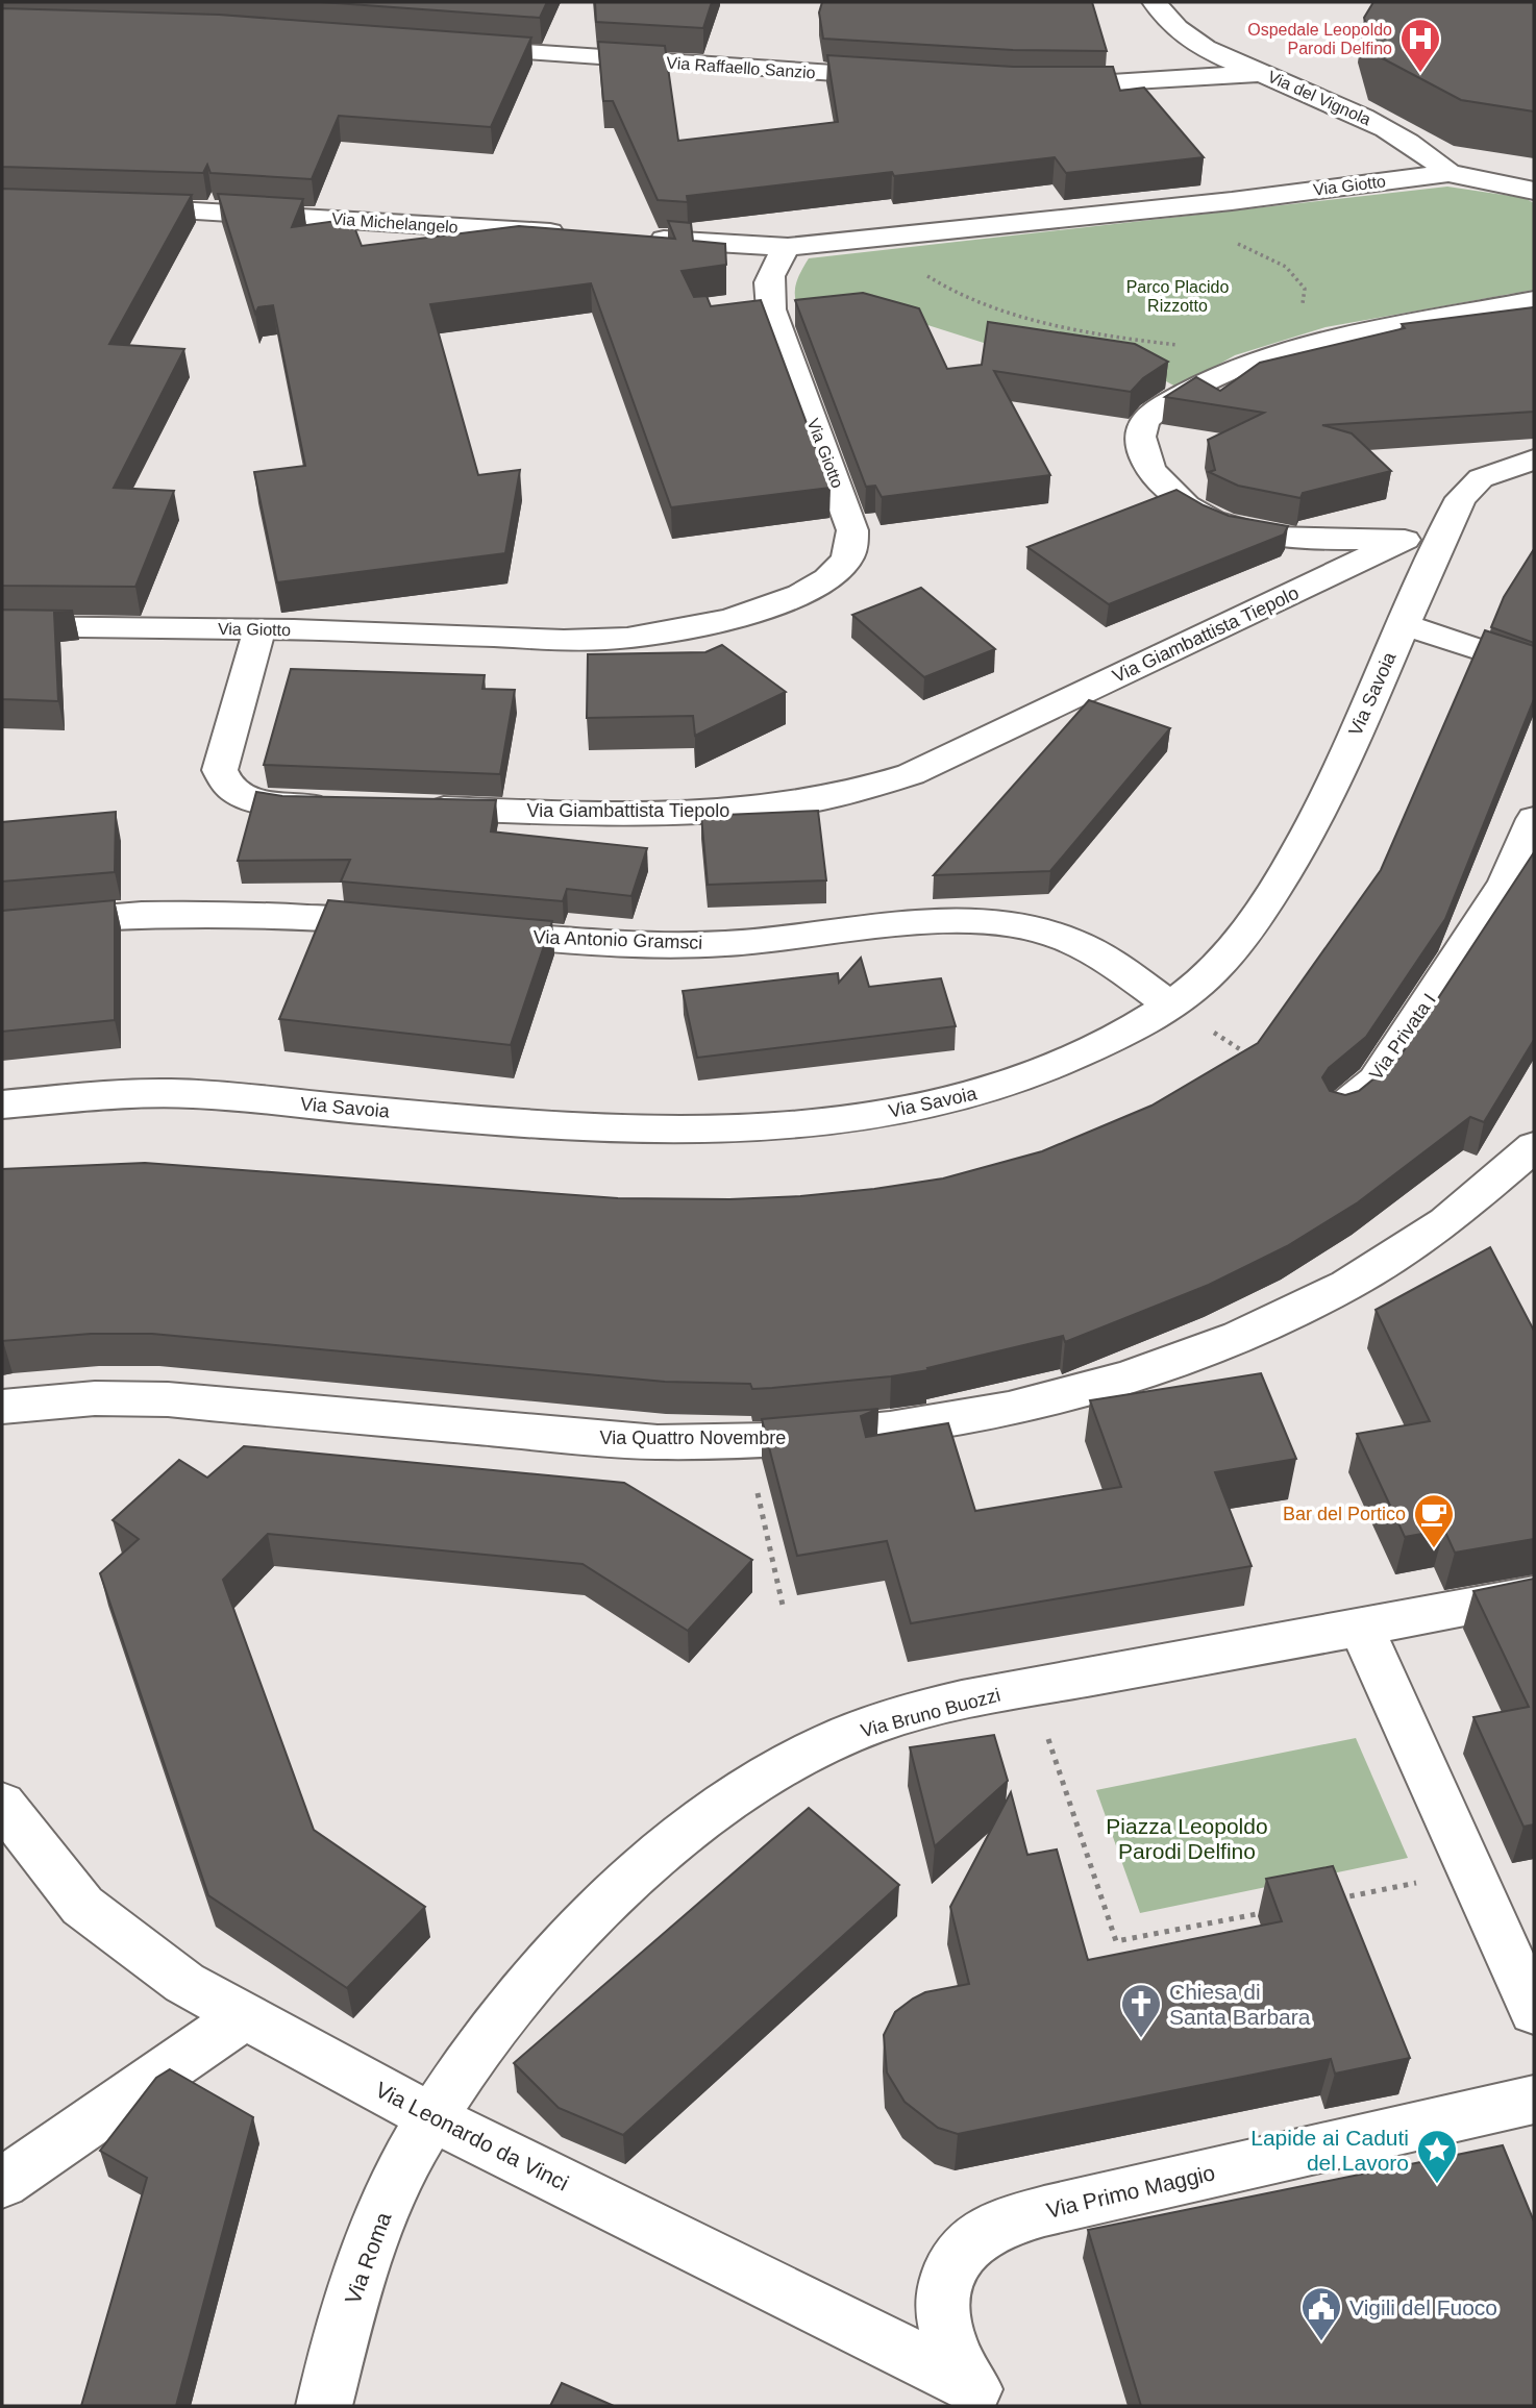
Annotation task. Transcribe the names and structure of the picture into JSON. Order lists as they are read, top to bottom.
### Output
{
  "streets": {
    "street": [
      "Via Raffaello Sanzio",
      "Via del Vignola",
      "Via Giotto",
      "Via Michelangelo",
      "Via Giambattista Tiepolo",
      "Via Savoia",
      "Via Antonio Gramsci",
      "Via Privata I",
      "Via Quattro Novembre",
      "Via Bruno Buozzi",
      "Via Leonardo da Vinci",
      "Via Primo Maggio",
      "Via Roma"
    ]
  },
  "crossings": [
    ["Via del Vignola", "Via Giotto"],
    ["Via Savoia", "Via Antonio Gramsci"],
    ["Via Bruno Buozzi", "Via Leonardo da Vinci"],
    ["Via Bruno Buozzi", "Via Roma"],
    ["Via Leonardo da Vinci", "Via Primo Maggio"],
    ["Via Leonardo da Vinci", "Via Roma"]
  ],
  "parks": ["Parco Placido Rizzotto", "Piazza Leopoldo Parodi Delfino"],
  "places": {
    "hospital": ["Ospedale Leopoldo Parodi Delfino"],
    "cafe": ["Bar del Portico"],
    "church": ["Chiesa di Santa Barbara"],
    "place": ["Lapide ai Caduti del Lavoro"],
    "public building": ["Vigili del Fuoco"]
  }
}
